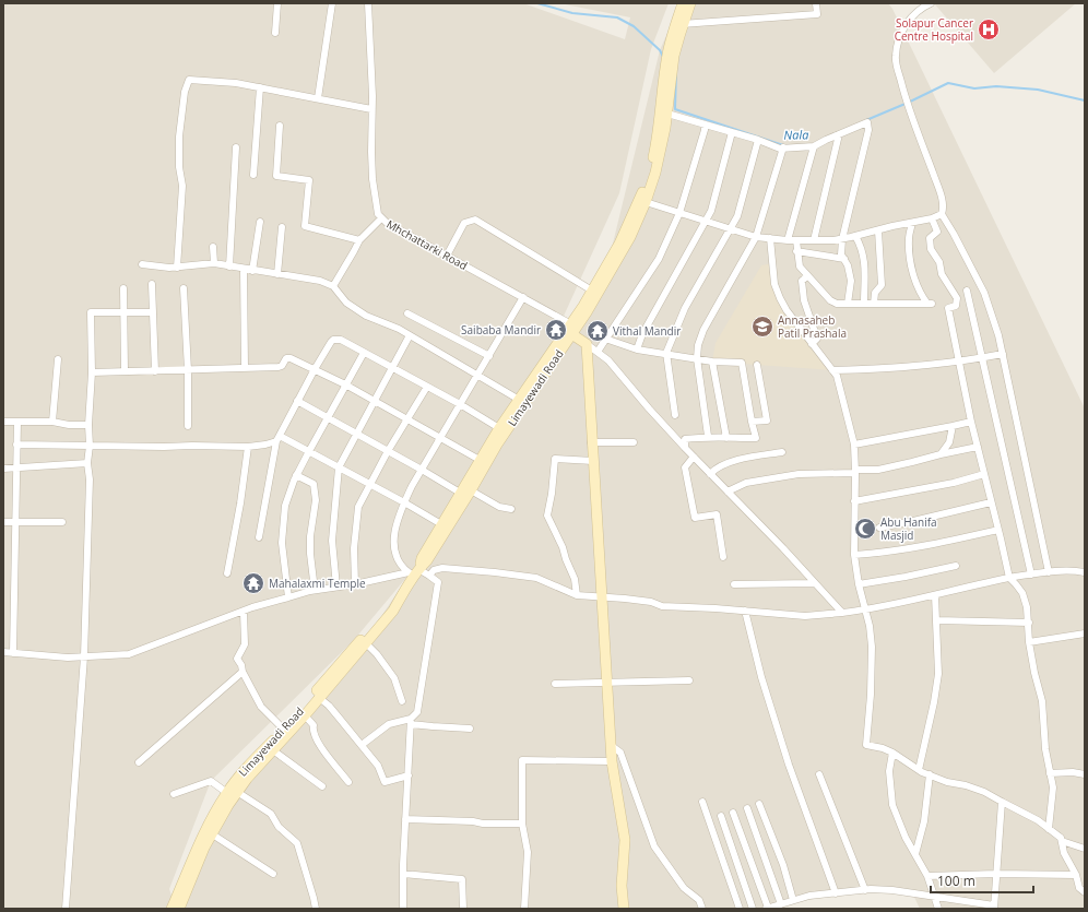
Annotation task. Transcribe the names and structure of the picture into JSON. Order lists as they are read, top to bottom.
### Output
{
  "streets": {
    "street": ["Mhchattarki Road", "Limayewadi Road"]
  },
  "crossings": [
    ["Mhchattarki Road", "Limayewadi Road"]
  ],
  "water": ["Nala"],
  "places": {
    "hospital": ["Solapur Cancer Centre Hospital"],
    "school or university": ["Annasaheb Patil Prashala"],
    "temple": ["Saibaba Mandir", "Vithal Mandir", "Mahalaxmi Temple"],
    "mosque": ["Abu Hanifa Masjid"]
  },
  "scale_bar": "100 m"
}
